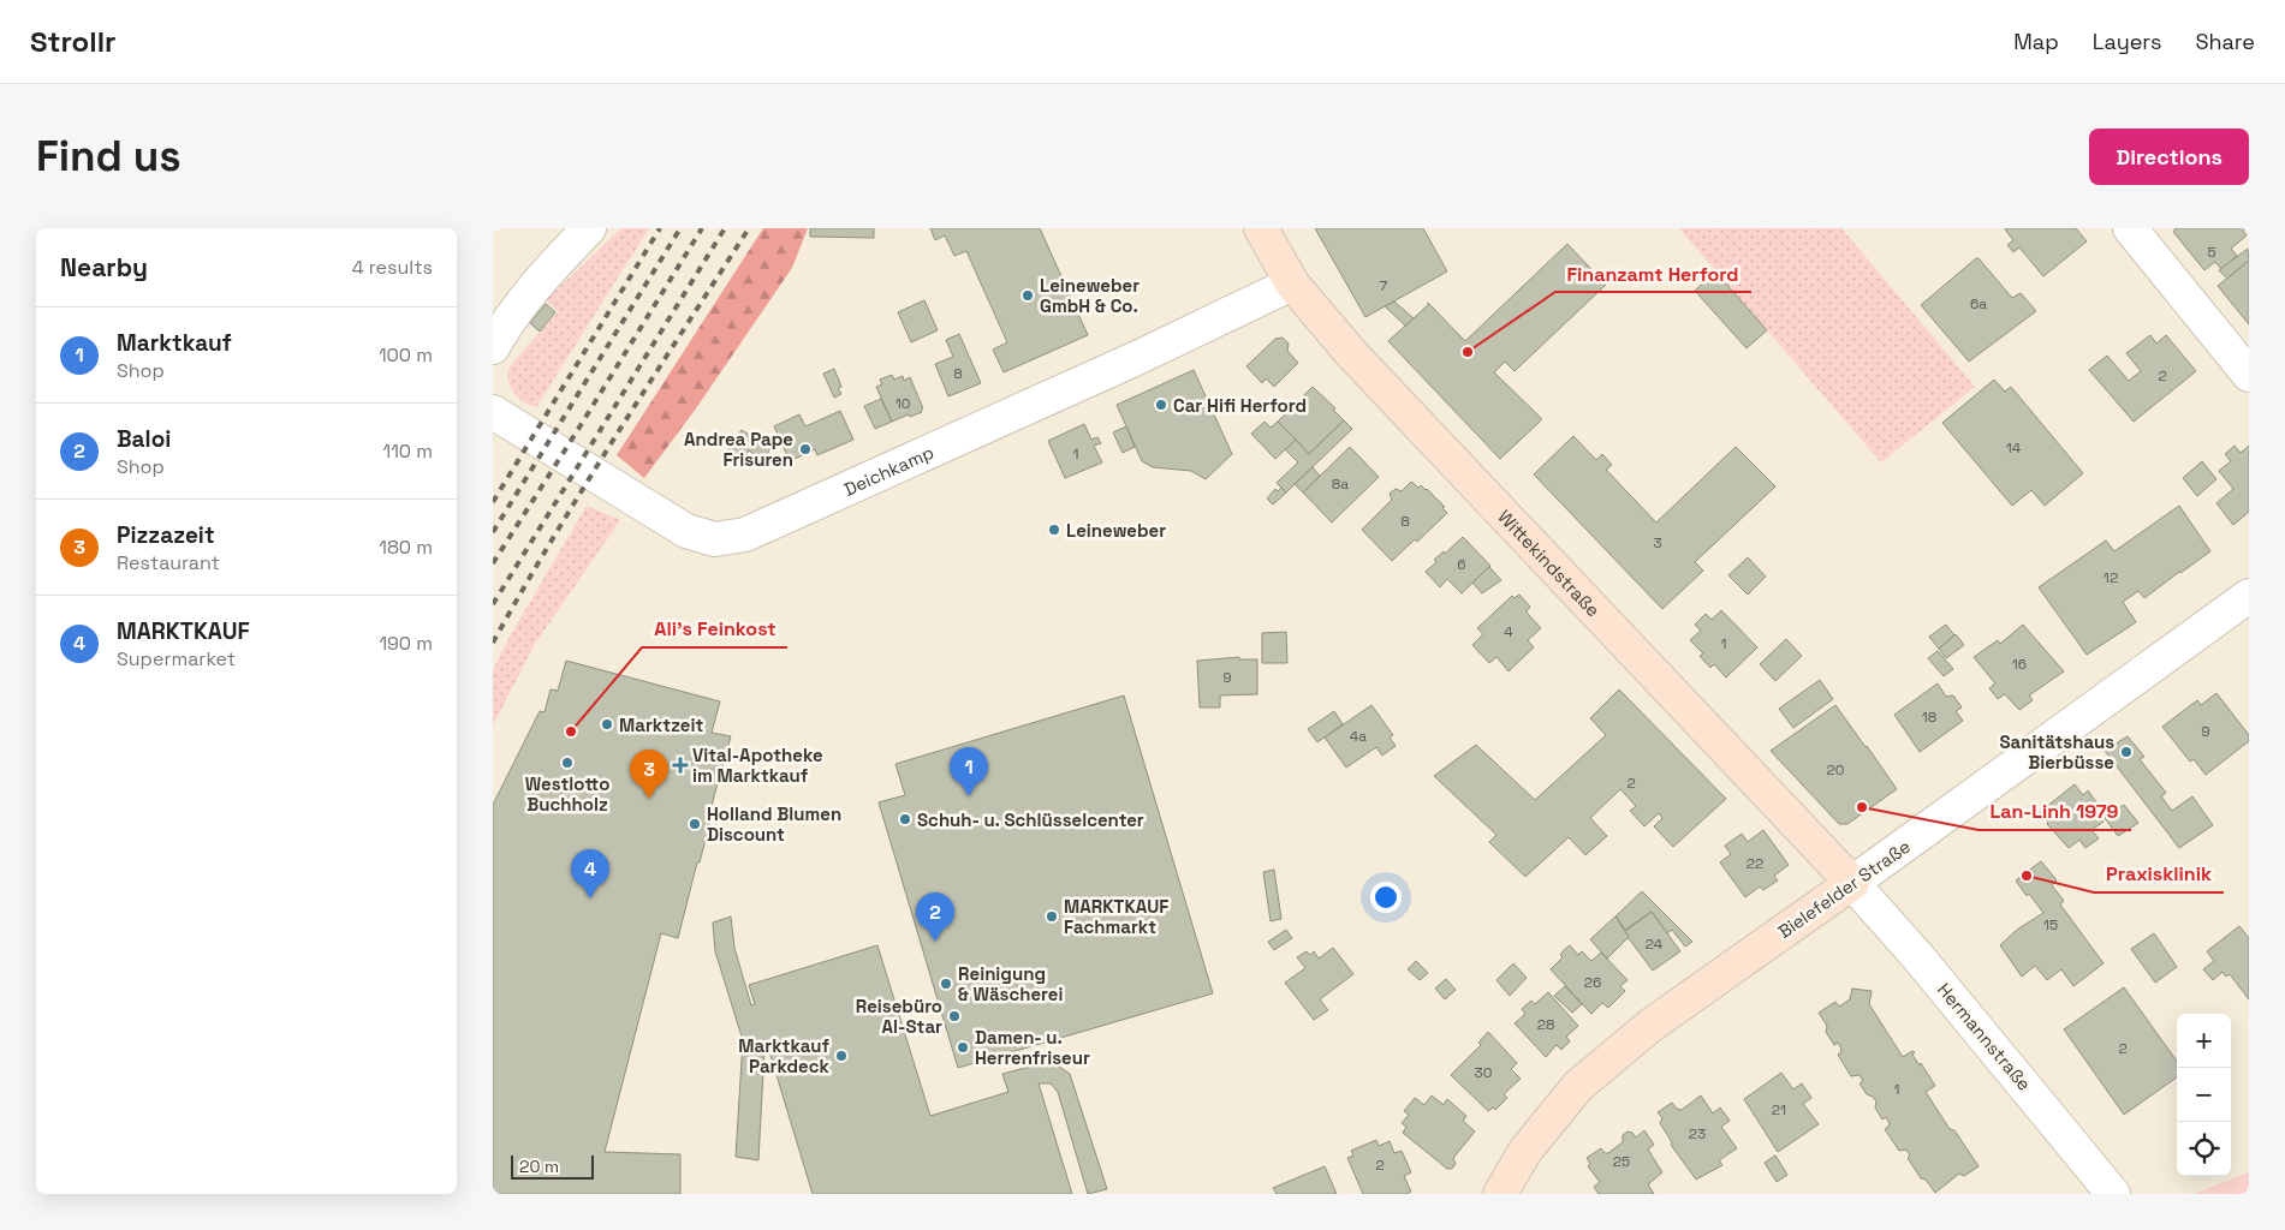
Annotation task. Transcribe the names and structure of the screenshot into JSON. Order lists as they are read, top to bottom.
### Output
{
  "streets": {
    "street": [
      "Deichkamp",
      "Wittekindstraße",
      "Bielefelder Straße",
      "Hermannstraße"
    ]
  },
  "crossings": [
    ["Deichkamp", "Wittekindstraße"],
    ["Wittekindstraße", "Bielefelder Straße"],
    ["Wittekindstraße", "Hermannstraße"],
    ["Bielefelder Straße", "Hermannstraße"]
  ],
  "places": {
    "other": [
      "Leineweber GmbH & Co.",
      "Finanzamt Herford",
      "Car Hifi Herford",
      "Andrea Pape Frisuren",
      "Leineweber",
      "Marktzeit",
      "Ali's Feinkost",
      "Sanitätshaus Bierbüsse",
      "Westlotto Buchholz",
      "Lan-Linh 1979",
      "Schuh- u. Schlüsselcenter",
      "Holland Blumen Discount",
      "Praxisklinik",
      "MARKTKAUF Fachmarkt",
      "Reinigung & Wäscherei",
      "Reisebüro Al-Star",
      "Damen- u. Herrenfriseur",
      "Marktkauf Parkdeck"
    ],
    "health": ["Vital-Apotheke im Marktkauf"]
  },
  "house_numbers": [
    "5",
    "7",
    "6a",
    "8",
    "2",
    "10",
    "14",
    "1",
    "8a",
    "8",
    "3",
    "6",
    "12",
    "4",
    "1",
    "16",
    "9",
    "18",
    "9",
    "4a",
    "20",
    "2",
    "22",
    "15",
    "24",
    "26",
    "28",
    "2",
    "30",
    "1",
    "21",
    "23",
    "25",
    "2"
  ],
  "scale_bar": "20 m",
  "page": {
    "header": "Strollr",
    "nav": ["Map", "Layers", "Share"],
    "buttons": "Directions",
    "title": "Find us",
    "heading": ["Nearby", "4 results"],
    "list": [
      {
        "mark": "1",
        "name": "Marktkauf",
        "note": "Shop",
        "value": "100 m"
      },
      {
        "mark": "2",
        "name": "Baloi",
        "note": "Shop",
        "value": "110 m"
      },
      {
        "mark": "3",
        "name": "Pizzazeit",
        "note": "Restaurant",
        "value": "180 m"
      },
      {
        "mark": "4",
        "name": "MARKTKAUF",
        "note": "Supermarket",
        "value": "190 m"
      }
    ],
    "pins": [
      "1",
      "3",
      "4",
      "2"
    ],
    "map_buttons": ["+", "−"],
    "scale": "20 m"
  }
}
